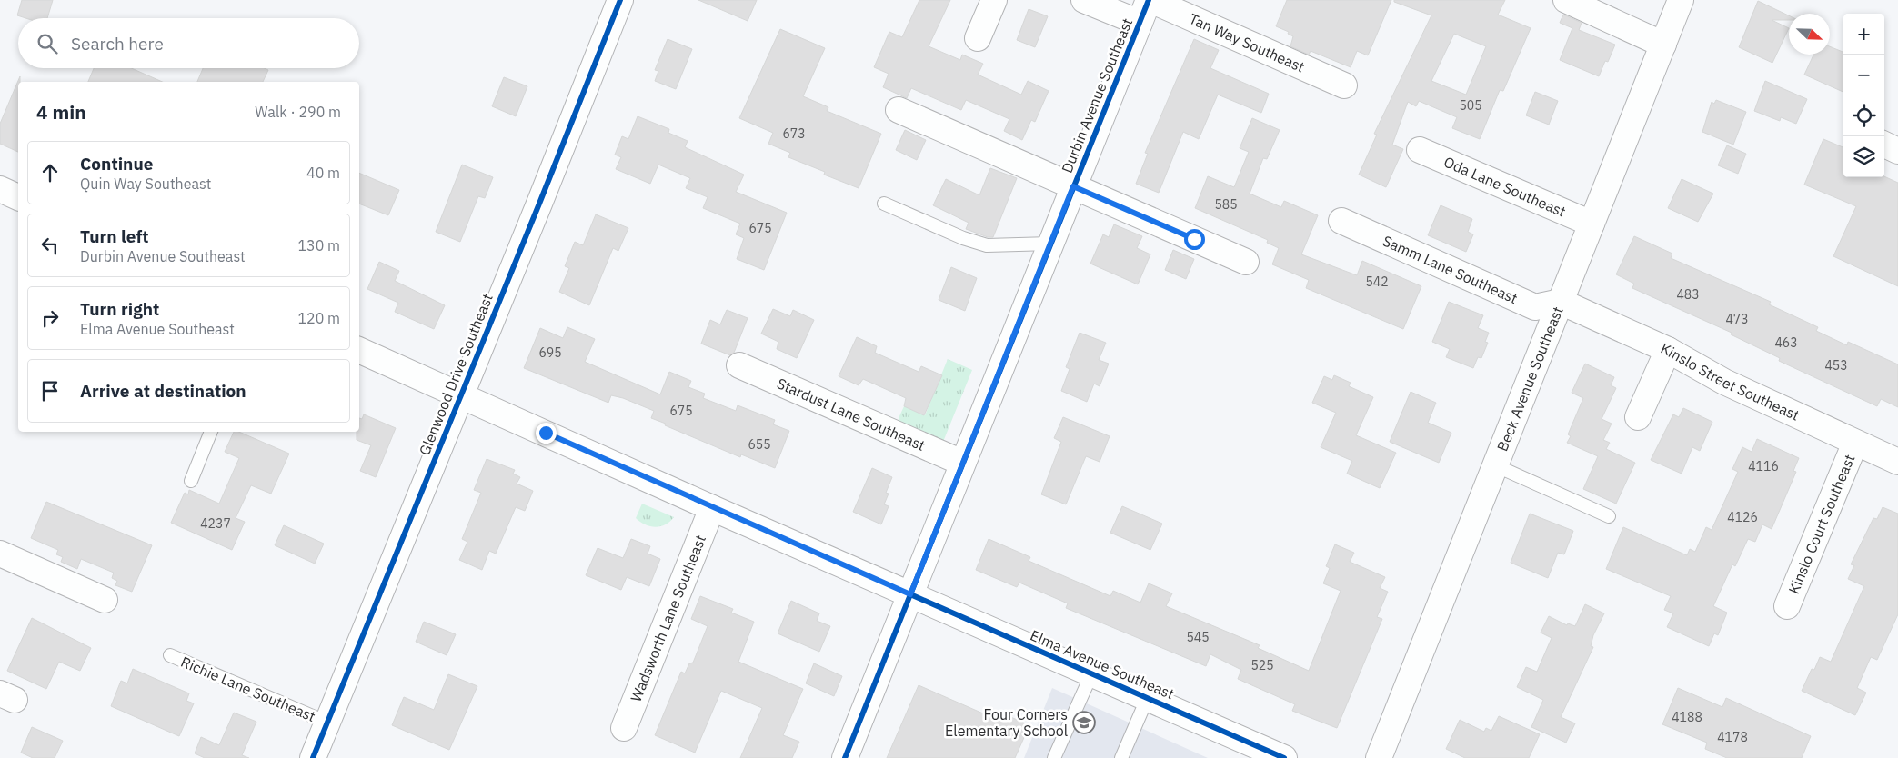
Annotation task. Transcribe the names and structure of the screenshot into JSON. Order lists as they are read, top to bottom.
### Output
{
  "streets": {
    "street": [
      "Tan Way Southeast",
      "Durbin Avenue Southeast",
      "Oda Lane Southeast",
      "Samm Lane Southeast",
      "Glenwood Drive Southeast",
      "Beck Avenue Southeast",
      "Kinslo Street Southeast",
      "Stardust Lane Southeast",
      "Kinslo Court Southeast",
      "Wadsworth Lane Southeast",
      "Elma Avenue Southeast"
    ],
    "lane": ["Richie Lane Southeast"]
  },
  "crossings": [
    ["Tan Way Southeast", "Durbin Avenue Southeast"],
    ["Durbin Avenue Southeast", "Stardust Lane Southeast"],
    ["Durbin Avenue Southeast", "Elma Avenue Southeast"],
    ["Oda Lane Southeast", "Beck Avenue Southeast"],
    ["Samm Lane Southeast", "Beck Avenue Southeast"],
    ["Samm Lane Southeast", "Kinslo Street Southeast"],
    ["Glenwood Drive Southeast", "Elma Avenue Southeast"],
    ["Glenwood Drive Southeast", "Richie Lane Southeast"],
    ["Beck Avenue Southeast", "Kinslo Street Southeast"],
    ["Kinslo Street Southeast", "Kinslo Court Southeast"],
    ["Wadsworth Lane Southeast", "Elma Avenue Southeast"]
  ],
  "places": {
    "school or university": ["Four Corners Elementary School"]
  },
  "house_numbers": [
    "505",
    "673",
    "585",
    "675",
    "542",
    "483",
    "473",
    "463",
    "695",
    "453",
    "675",
    "655",
    "4116",
    "4126",
    "4237",
    "545",
    "525",
    "4188",
    "4178"
  ],
  "north": "bottom right",
  "page": {
    "map_buttons": ["+", "−"],
    "search": "Search here",
    "heading": ["4 min", "Walk · 290 m"],
    "list": [
      ["Continue", "Quin Way Southeast", "40 m"],
      ["Turn left", "Durbin Avenue Southeast", "130 m"],
      ["Turn right", "Elma Avenue Southeast", "120 m"],
      "Arrive at destination"
    ]
  }
}
